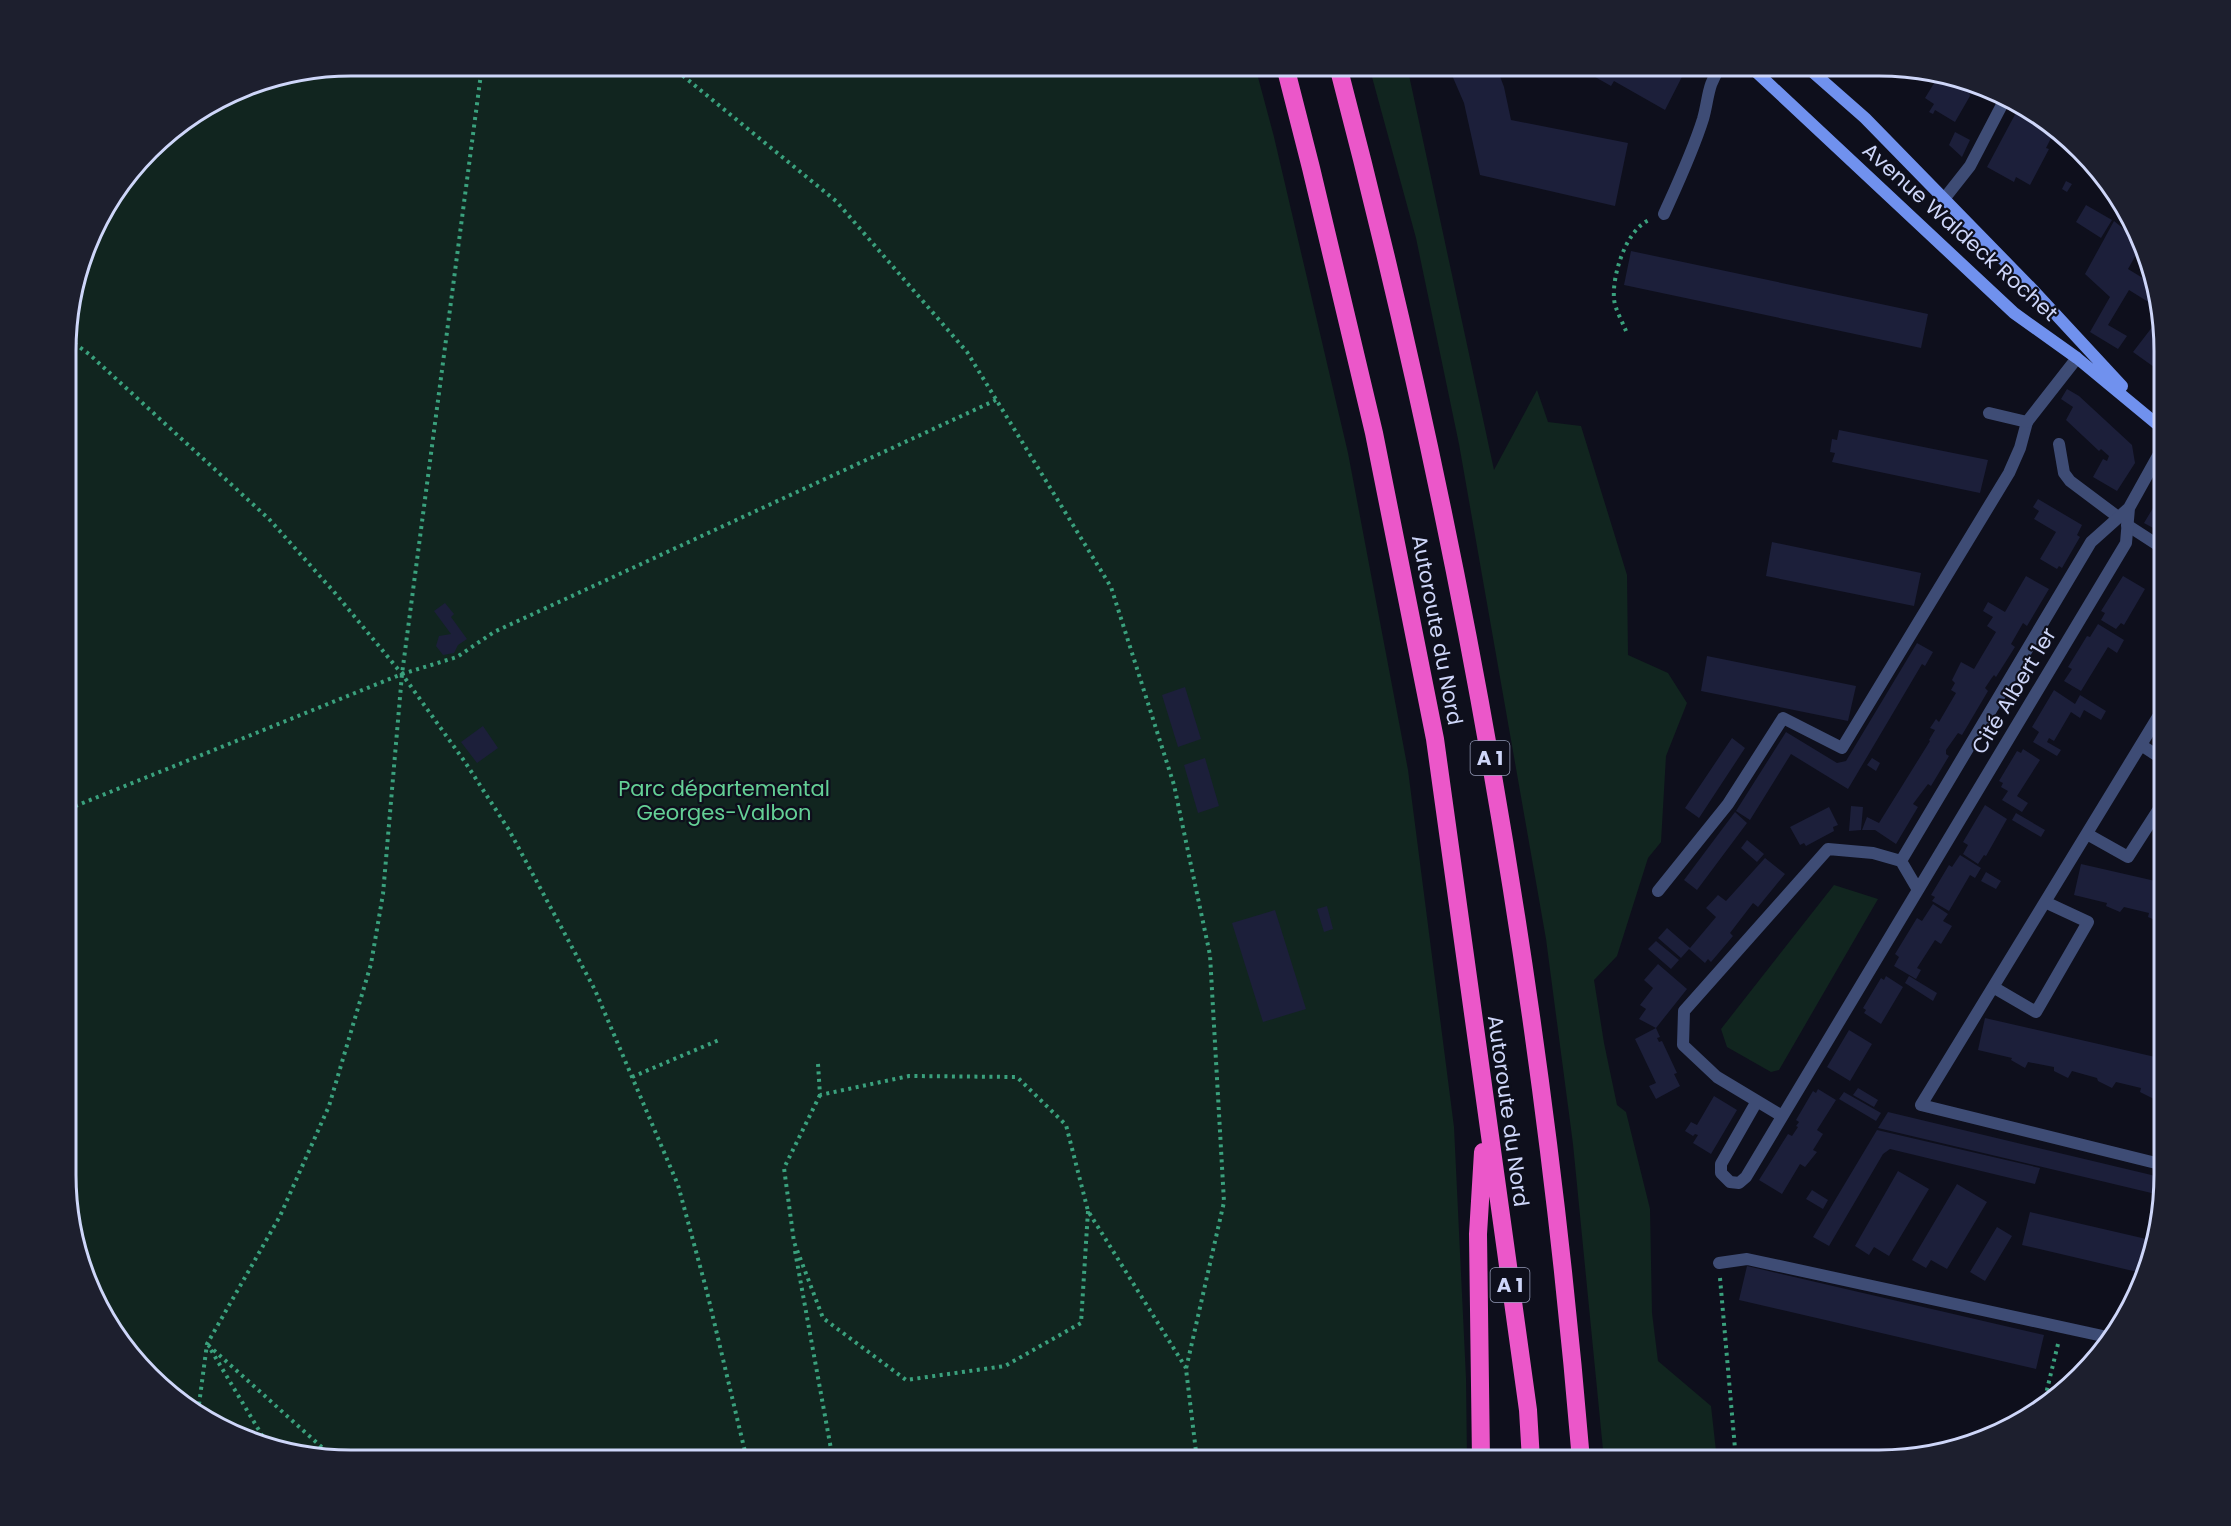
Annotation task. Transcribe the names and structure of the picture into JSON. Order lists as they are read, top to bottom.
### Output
{
  "streets": {
    "highway": ["Autoroute du Nord", "A 1"],
    "main road": ["Avenue Waldeck Rochet"],
    "street": ["Cité Albert 1er"]
  },
  "parks": ["Parc départemental Georges-Valbon"]
}
